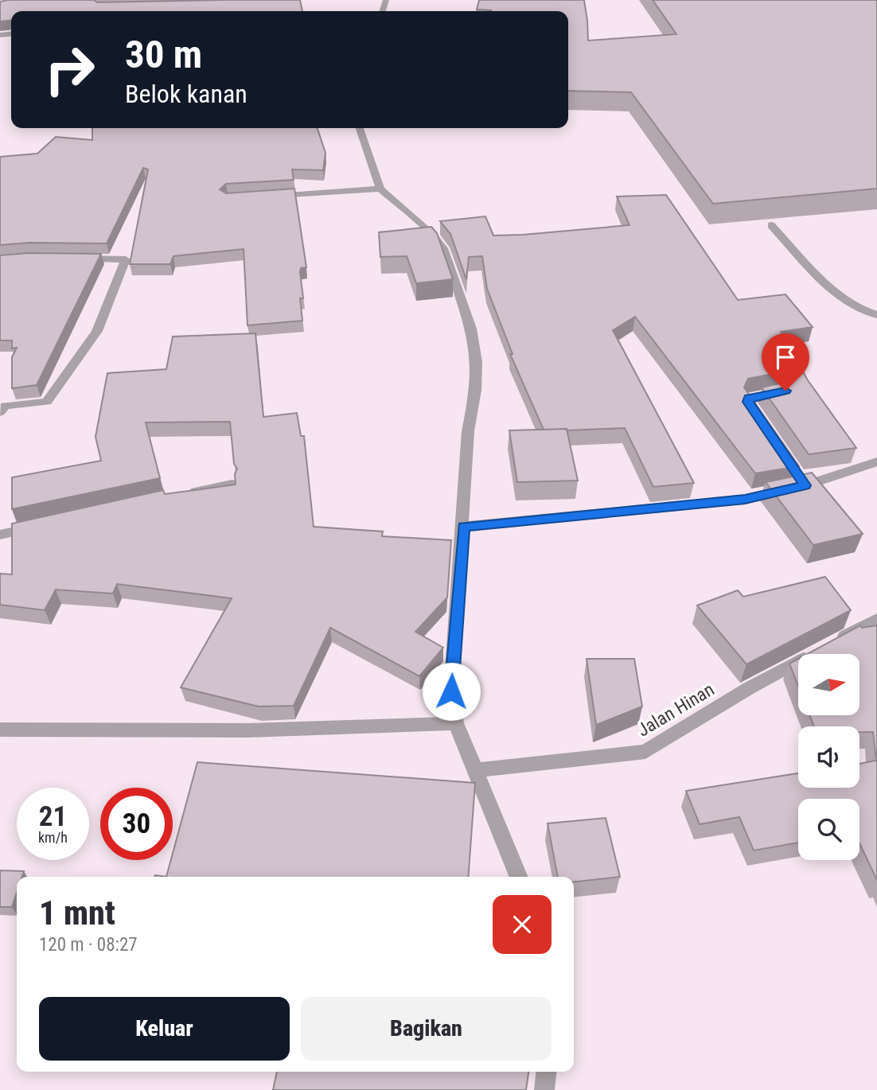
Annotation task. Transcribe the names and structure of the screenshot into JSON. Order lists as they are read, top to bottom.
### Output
{
  "streets": {
    "street": ["Jalan Hinan"]
  },
  "north": "right",
  "page": {
    "turn": ["30 m", "Belok kanan"],
    "speed": "21 km/h",
    "limit": "30",
    "heading": ["1 mnt", "120 m · 08:27"],
    "buttons": ["Keluar", "Bagikan"]
  }
}
